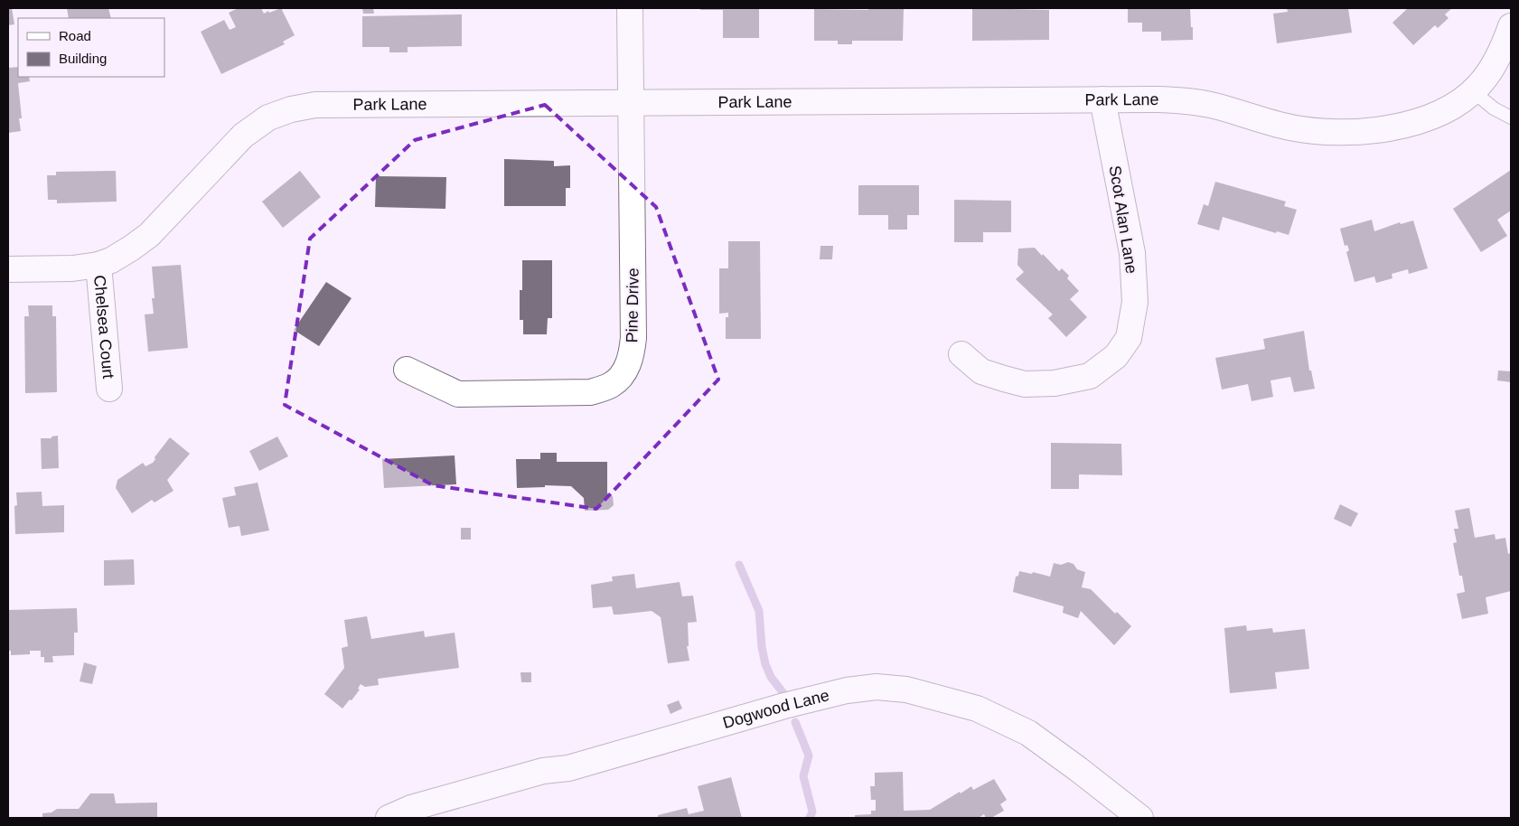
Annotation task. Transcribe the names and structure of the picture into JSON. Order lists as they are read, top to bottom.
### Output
{
  "streets": {
    "street": [
      "Park Lane",
      "Scot Alan Lane",
      "Pine Drive",
      "Chelsea Court",
      "Dogwood Lane"
    ]
  },
  "crossings": [
    ["Park Lane", "Scot Alan Lane"],
    ["Park Lane", "Pine Drive"],
    ["Park Lane", "Chelsea Court"]
  ],
  "legend": ["Road", "Building"]
}
